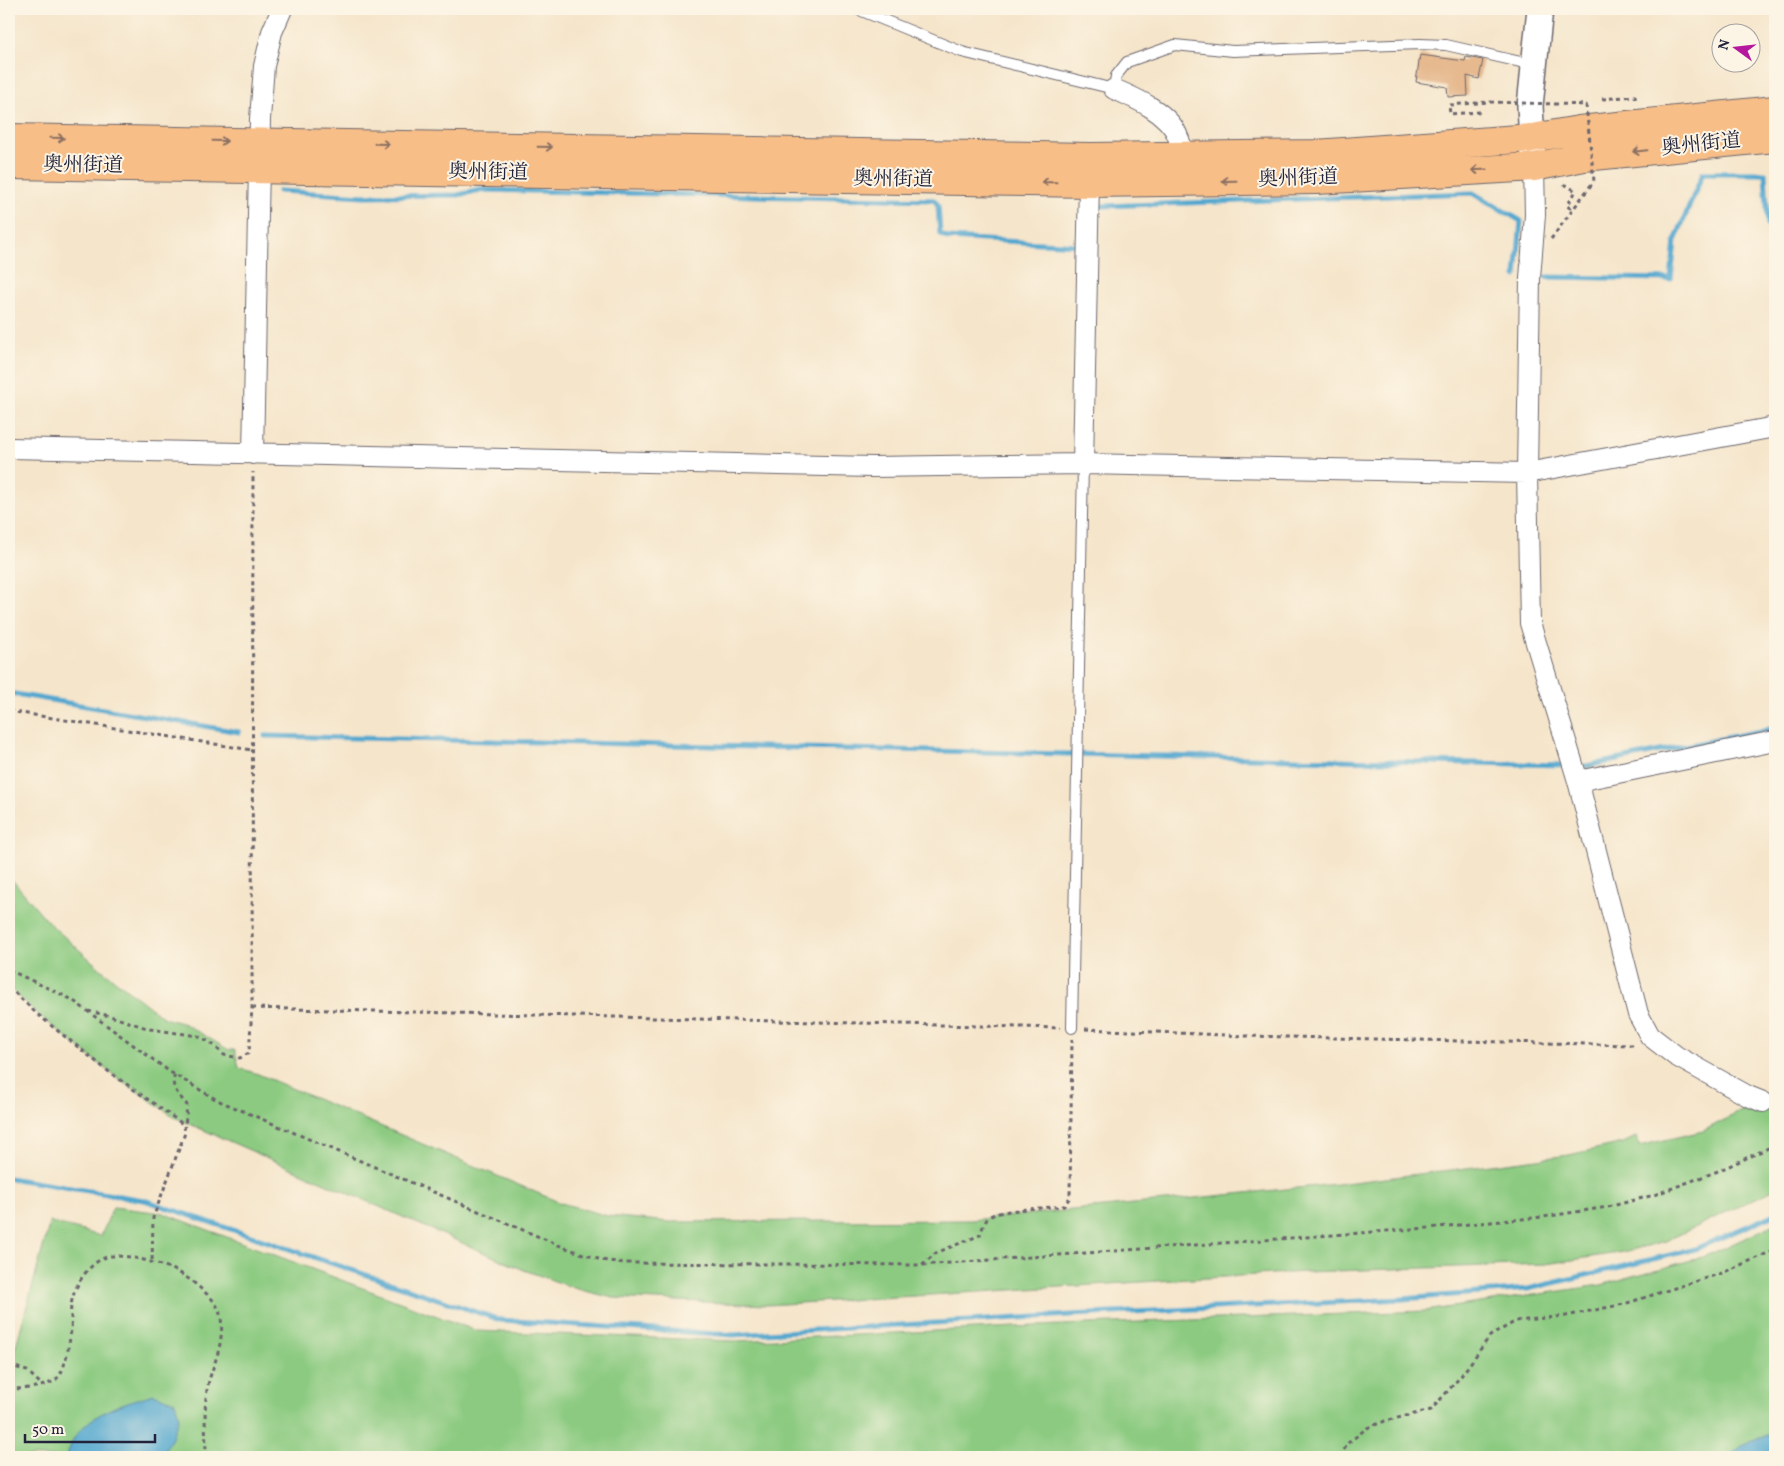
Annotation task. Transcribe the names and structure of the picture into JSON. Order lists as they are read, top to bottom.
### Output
{
  "streets": {
    "highway": ["奥州街道"]
  },
  "scale_bar": "50 m",
  "north": "left"
}
